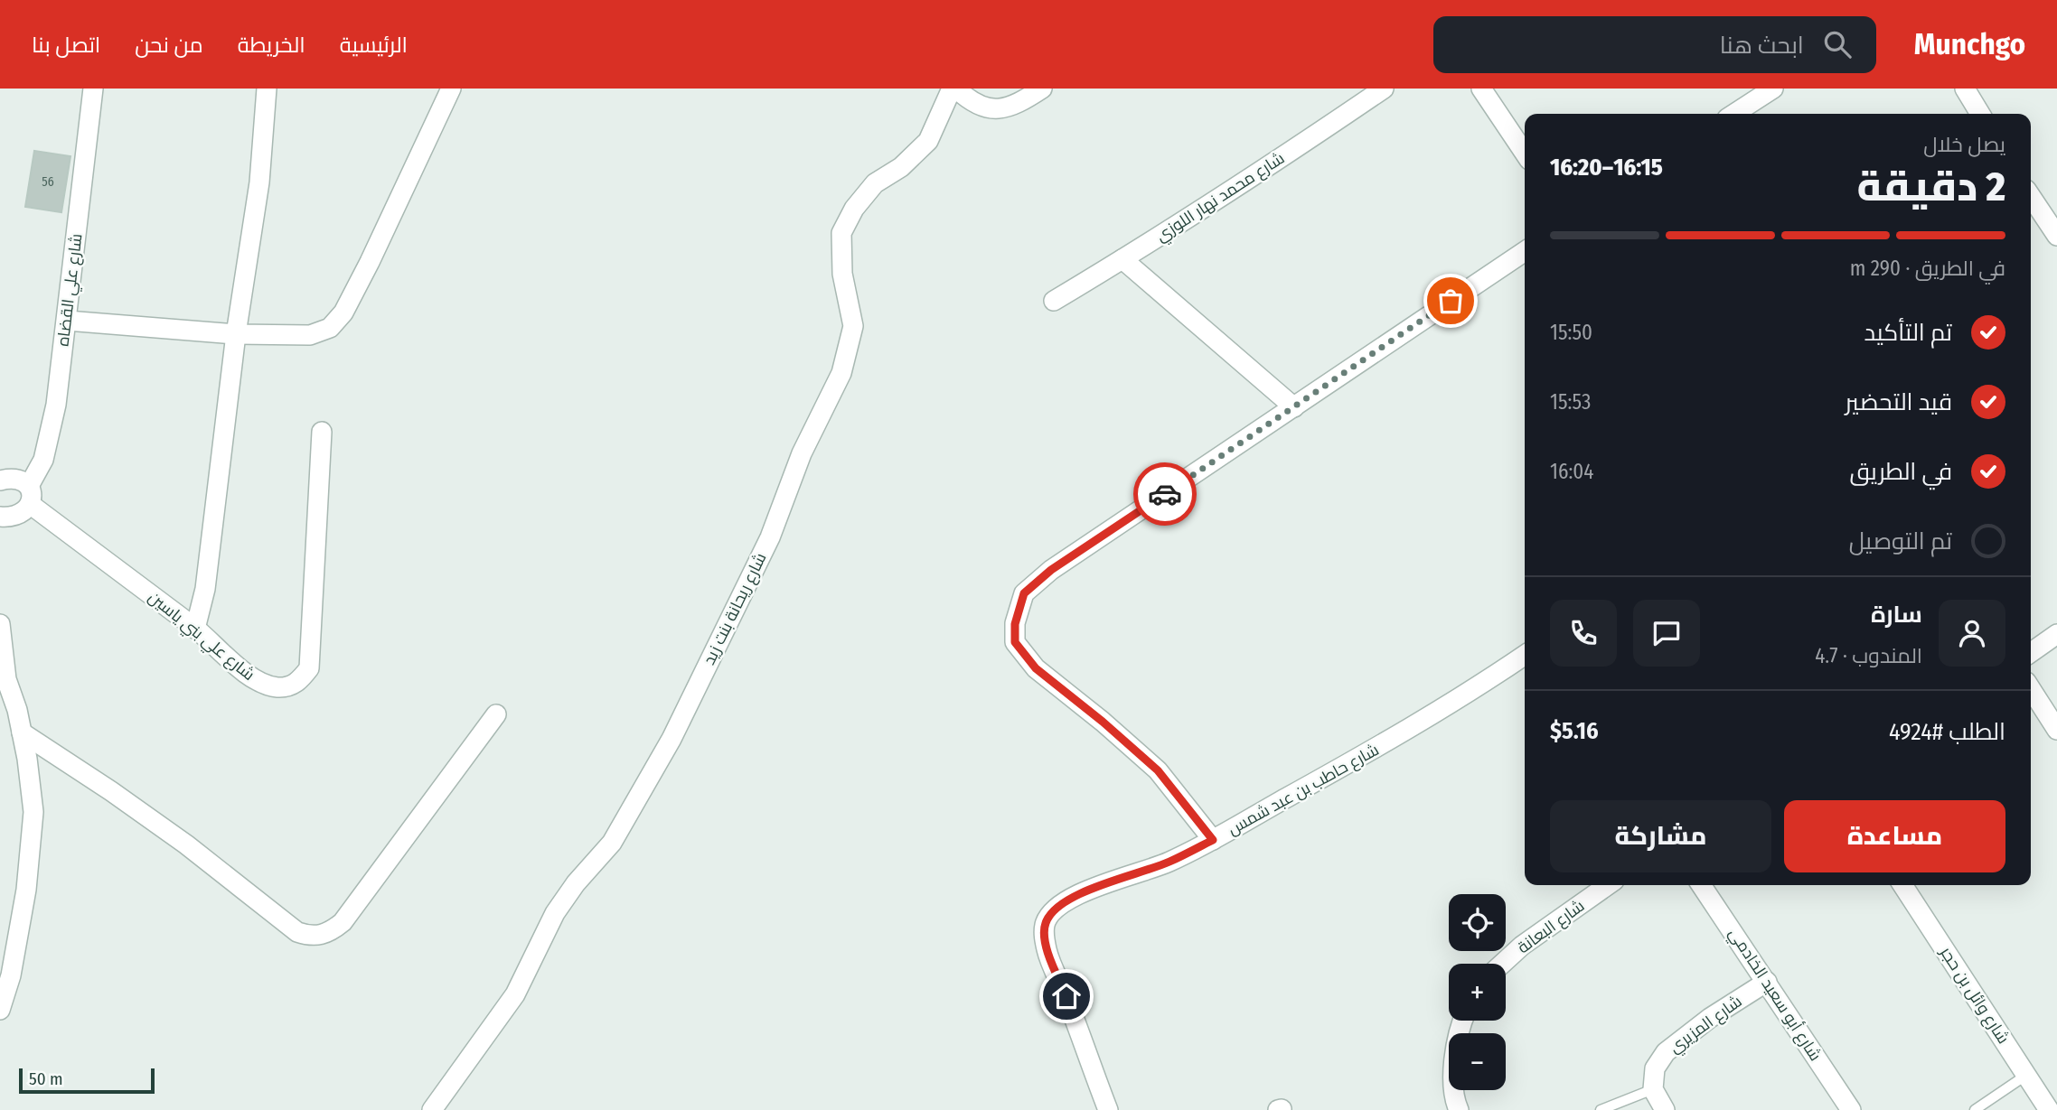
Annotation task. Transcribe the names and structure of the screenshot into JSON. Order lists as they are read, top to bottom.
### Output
{
  "streets": {
    "street": [
      "شارع محمد نهار اللوزي",
      "شارع علي القضاه",
      "شارع ريحانة بنت زيد",
      "شارع علي بني ياسين",
      "شارع حاطب بن عبد شمس",
      "شارع البعانة",
      "شارع أبو سعيد الخادمي",
      "شارع وائل بن حجر",
      "شارع المزيري"
    ]
  },
  "crossings": [
    ["شارع علي القضاه", "شارع علي بني ياسين"],
    ["شارع أبو سعيد الخادمي", "شارع المزيري"]
  ],
  "house_numbers": ["56"],
  "scale_bar": "50 m",
  "page": {
    "header": "Munchgo",
    "search": "ابحث هنا",
    "nav": [
      "الرئيسية",
      "الخريطة",
      "من نحن",
      "اتصل بنا"
    ],
    "heading": ["2 دقيقة", "يصل خلال", "16:15–16:20"],
    "panel": [
      "سارة",
      "المندوب · 4.7",
      "الطلب #4924",
      "$5.16"
    ],
    "bar": "في الطريق · 290 m",
    "list": [
      ["تم التأكيد", "15:50"],
      ["قيد التحضير", "15:53"],
      ["في الطريق", "16:04"],
      "تم التوصيل"
    ],
    "buttons": ["مساعدة", "مشاركة"],
    "map_buttons": ["+", "−"],
    "scale": "50 m"
  }
}
